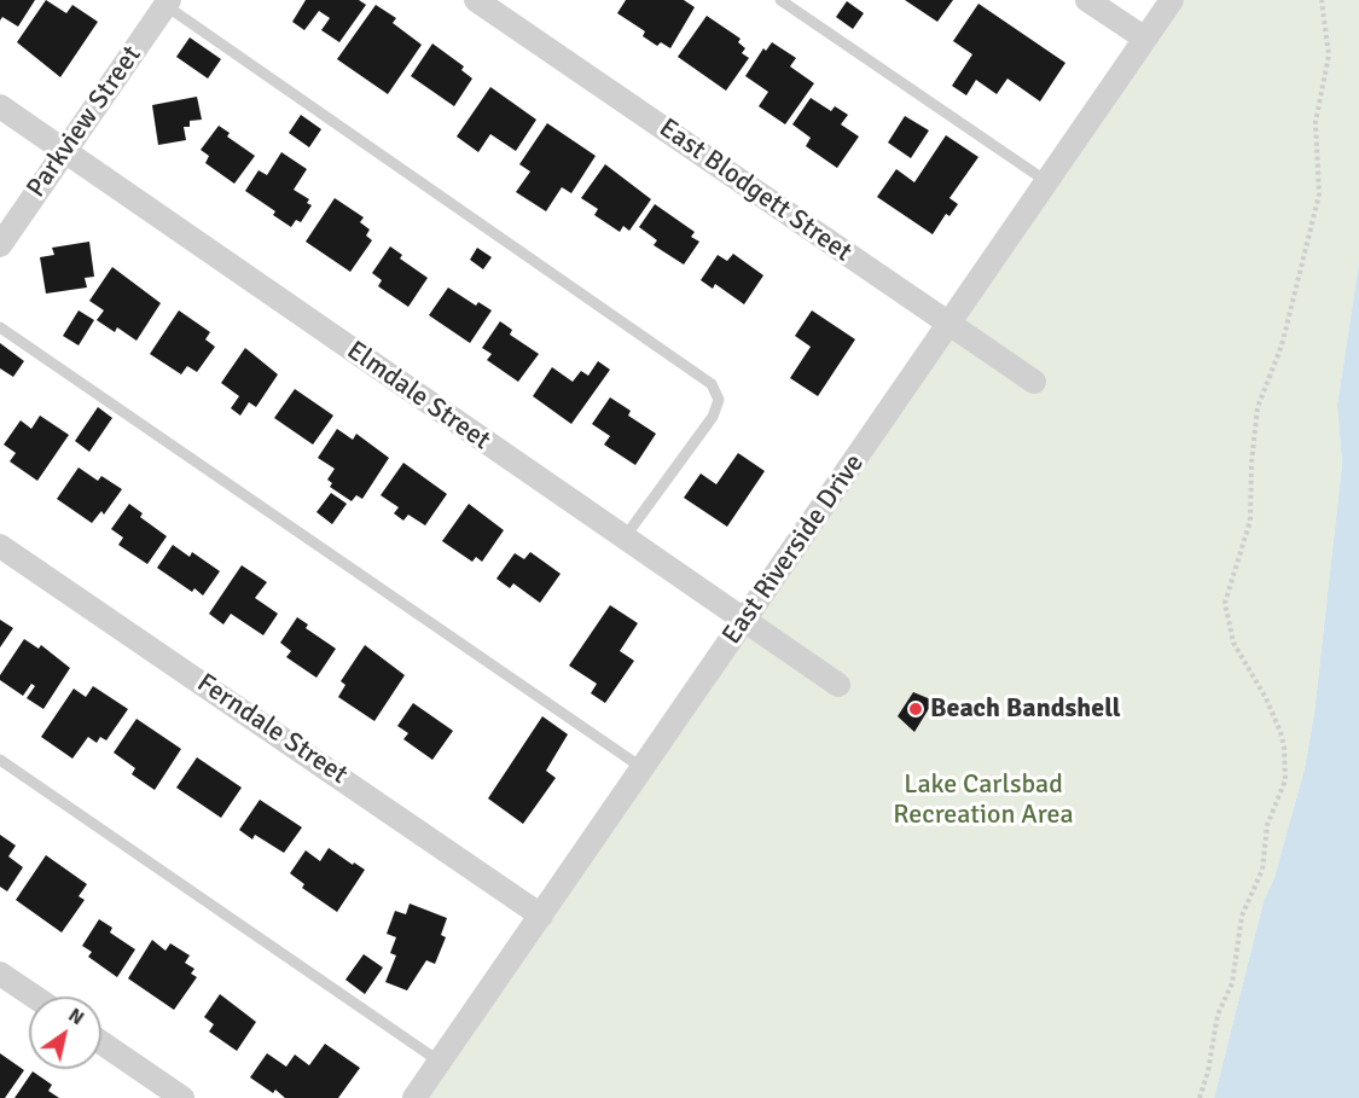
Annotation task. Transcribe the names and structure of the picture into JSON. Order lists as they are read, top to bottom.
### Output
{
  "streets": {
    "street": [
      "Parkview Street",
      "East Blodgett Street",
      "Elmdale Street",
      "East Riverside Drive",
      "Ferndale Street"
    ]
  },
  "crossings": [
    ["Parkview Street", "Elmdale Street"],
    ["East Blodgett Street", "East Riverside Drive"],
    ["Elmdale Street", "East Riverside Drive"],
    ["East Riverside Drive", "Ferndale Street"]
  ],
  "parks": ["Lake Carlsbad Recreation Area"],
  "places": ["Beach Bandshell"],
  "north": "top right"
}
